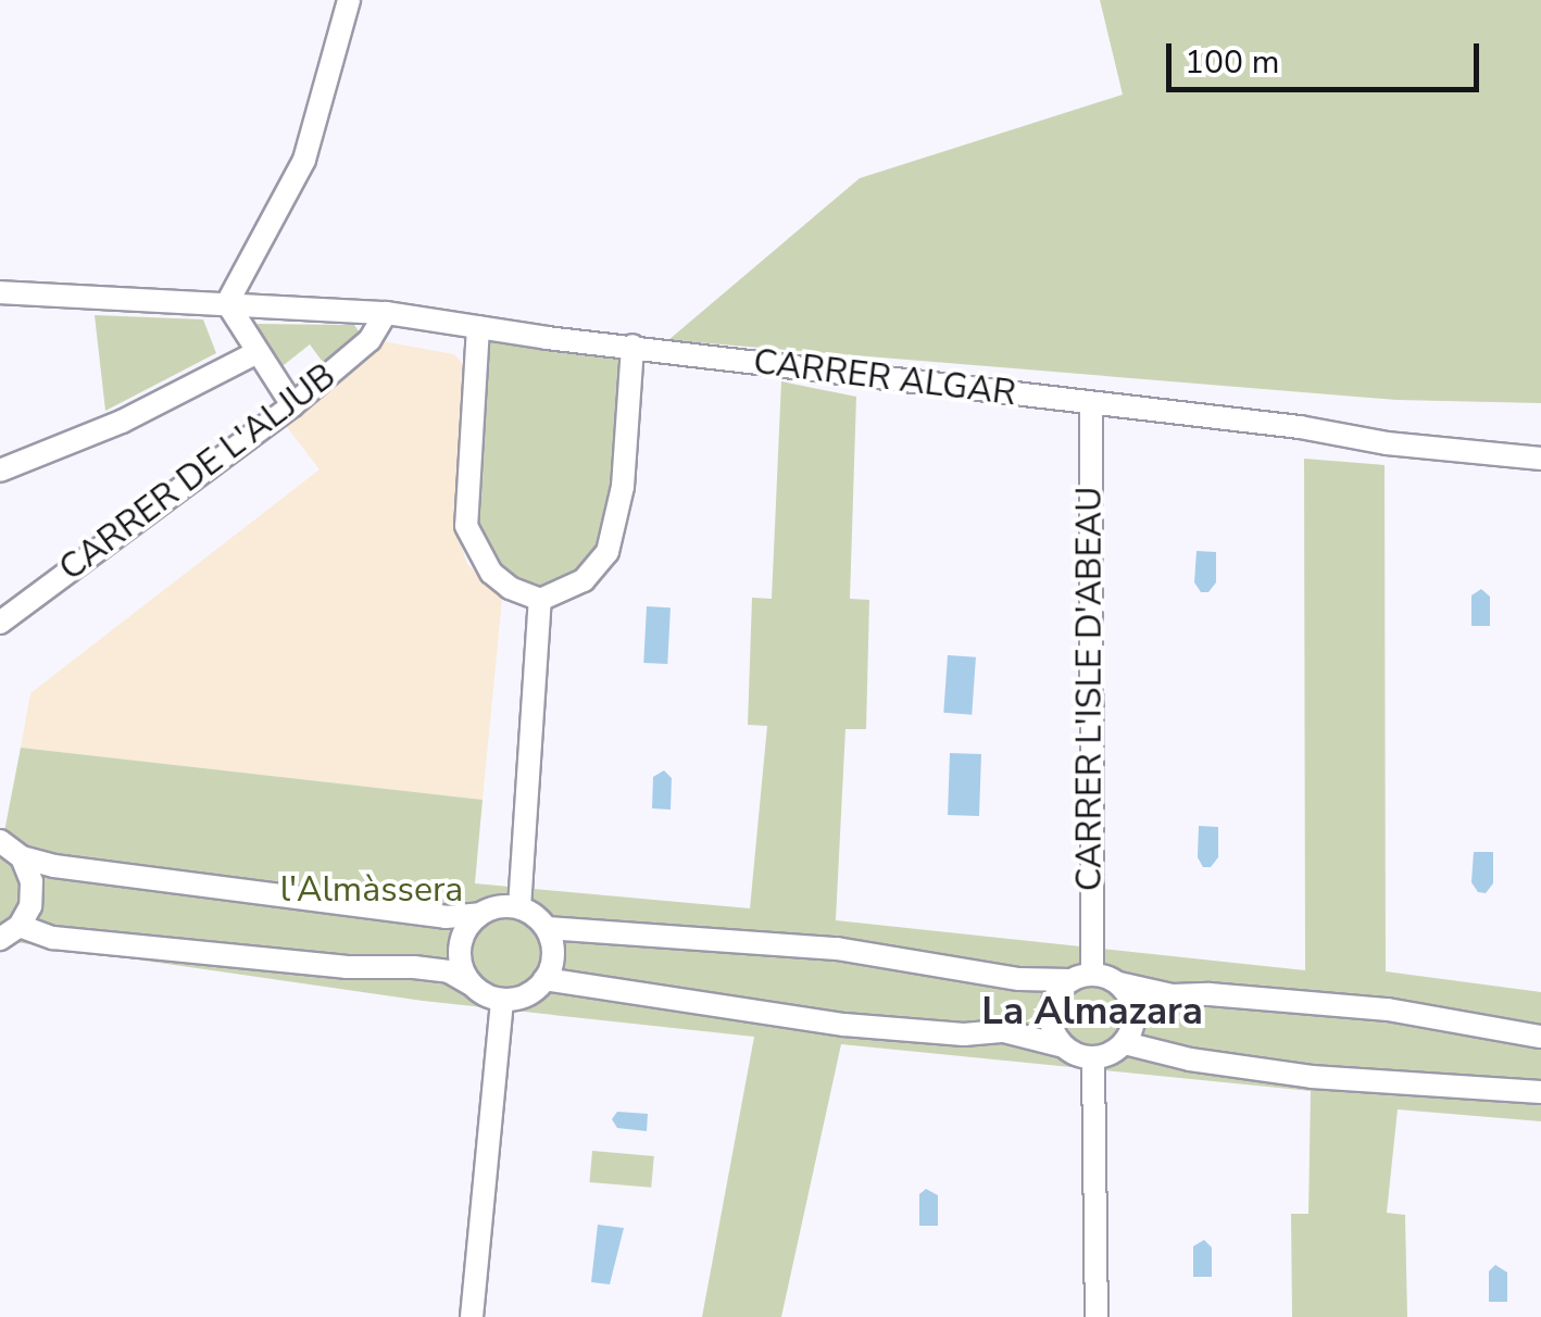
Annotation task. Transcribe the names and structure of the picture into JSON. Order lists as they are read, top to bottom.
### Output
{
  "streets": {
    "street": ["CARRER ALGAR", "CARRER DE L'ALJUB", "CARRER L'ISLE D'ABEAU"]
  },
  "crossings": [
    ["CARRER ALGAR", "CARRER DE L'ALJUB"],
    ["CARRER ALGAR", "CARRER L'ISLE D'ABEAU"]
  ],
  "districts": ["La Almazara"],
  "parks": ["l'Almàssera"],
  "scale_bar": "100 m"
}
